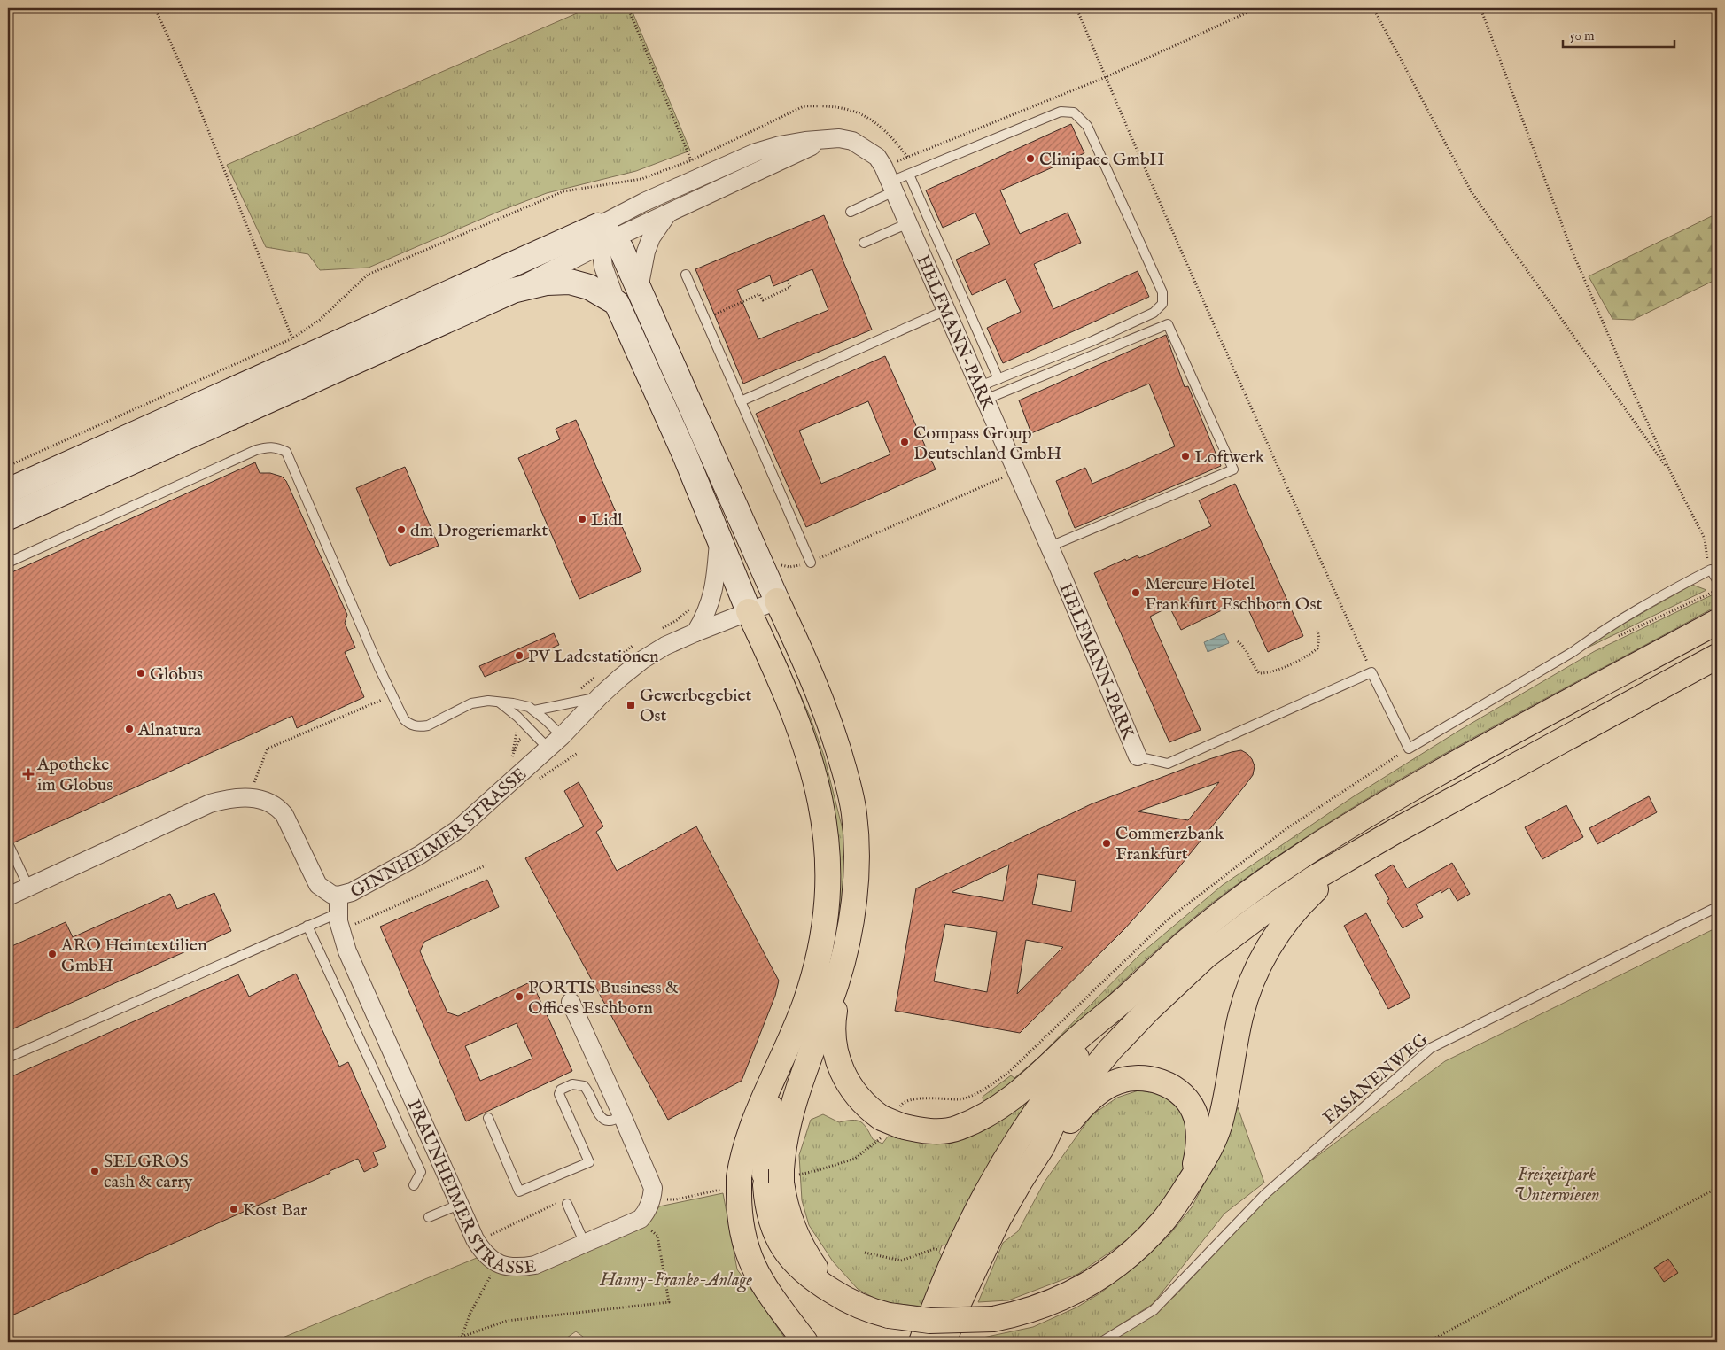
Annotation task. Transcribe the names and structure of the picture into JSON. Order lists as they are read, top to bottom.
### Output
{
  "streets": {
    "street": ["HELFMANN-PARK", "GINNHEIMER STRASSE", "PRAUNHEIMER STRASSE"],
    "lane": ["FASANENWEG"]
  },
  "crossings": [
    ["GINNHEIMER STRASSE", "PRAUNHEIMER STRASSE"]
  ],
  "parks": ["Freizeitpark Unterwiesen", "Hanny-Franke-Anlage"],
  "places": {
    "other": [
      "Clinipace GmbH",
      "Compass Group Deutschland GmbH",
      "Loftwerk",
      "Lidl",
      "dm Drogeriemarkt",
      "Mercure Hotel Frankfurt Eschborn Ost",
      "PV Ladestationen",
      "Globus",
      "Alnatura",
      "Commerzbank Frankfurt",
      "ARO Heimtextilien GmbH",
      "PORTIS Business & Offices Eschborn",
      "SELGROS cash & carry",
      "Kost Bar"
    ],
    "transit": ["Gewerbegebiet Ost"],
    "health": ["Apotheke im Globus"]
  },
  "scale_bar": "50 m"
}
